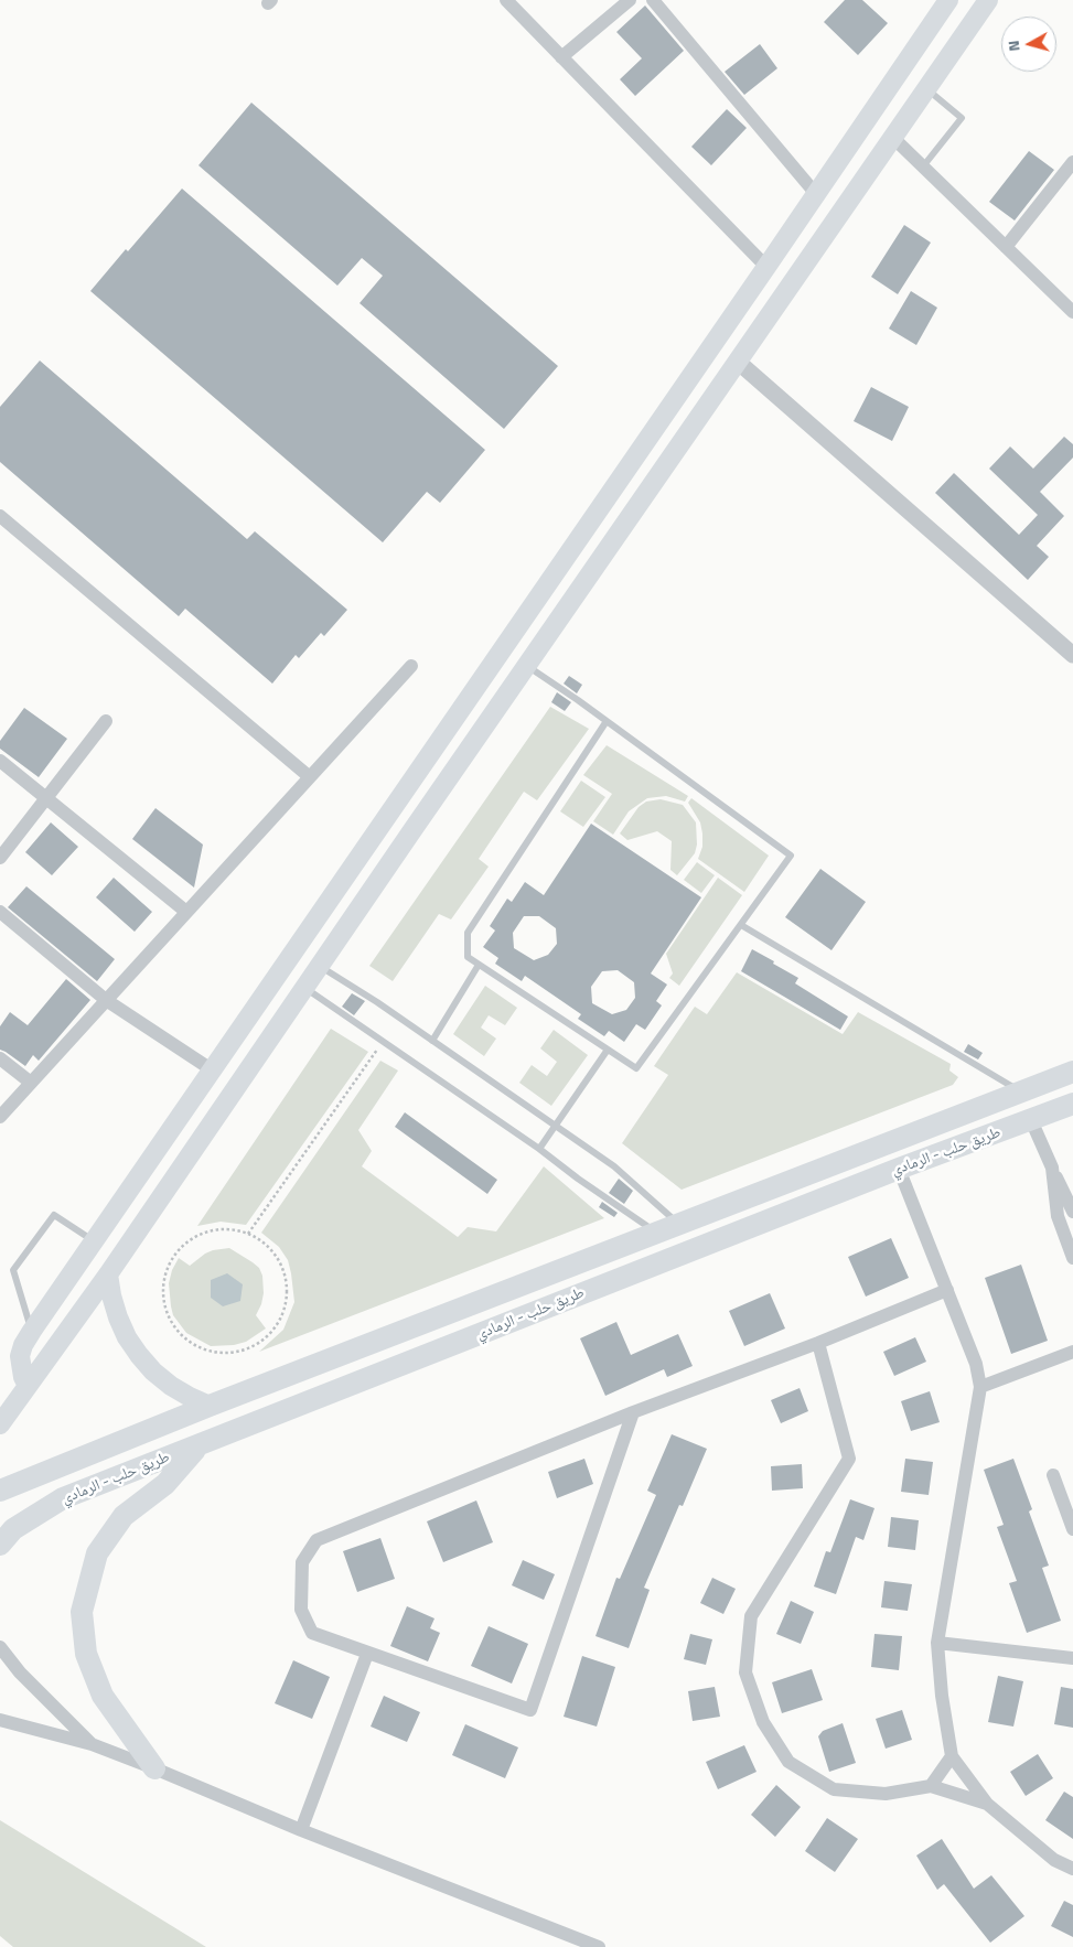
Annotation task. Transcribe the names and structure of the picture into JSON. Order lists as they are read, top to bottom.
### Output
{
  "streets": {
    "highway": ["طريق حلب - الرمادي"]
  },
  "north": "left"
}
